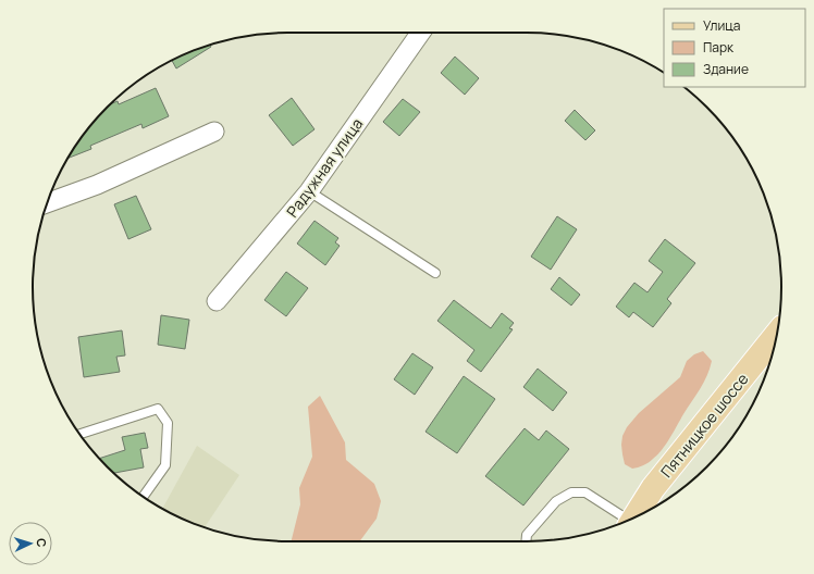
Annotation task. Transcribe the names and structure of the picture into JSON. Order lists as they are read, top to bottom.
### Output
{
  "streets": {
    "main road": ["Пятницкое шоссе"],
    "street": ["Радужная улица"]
  },
  "legend": ["Улица", "Парк", "Здание"],
  "north": "right"
}
